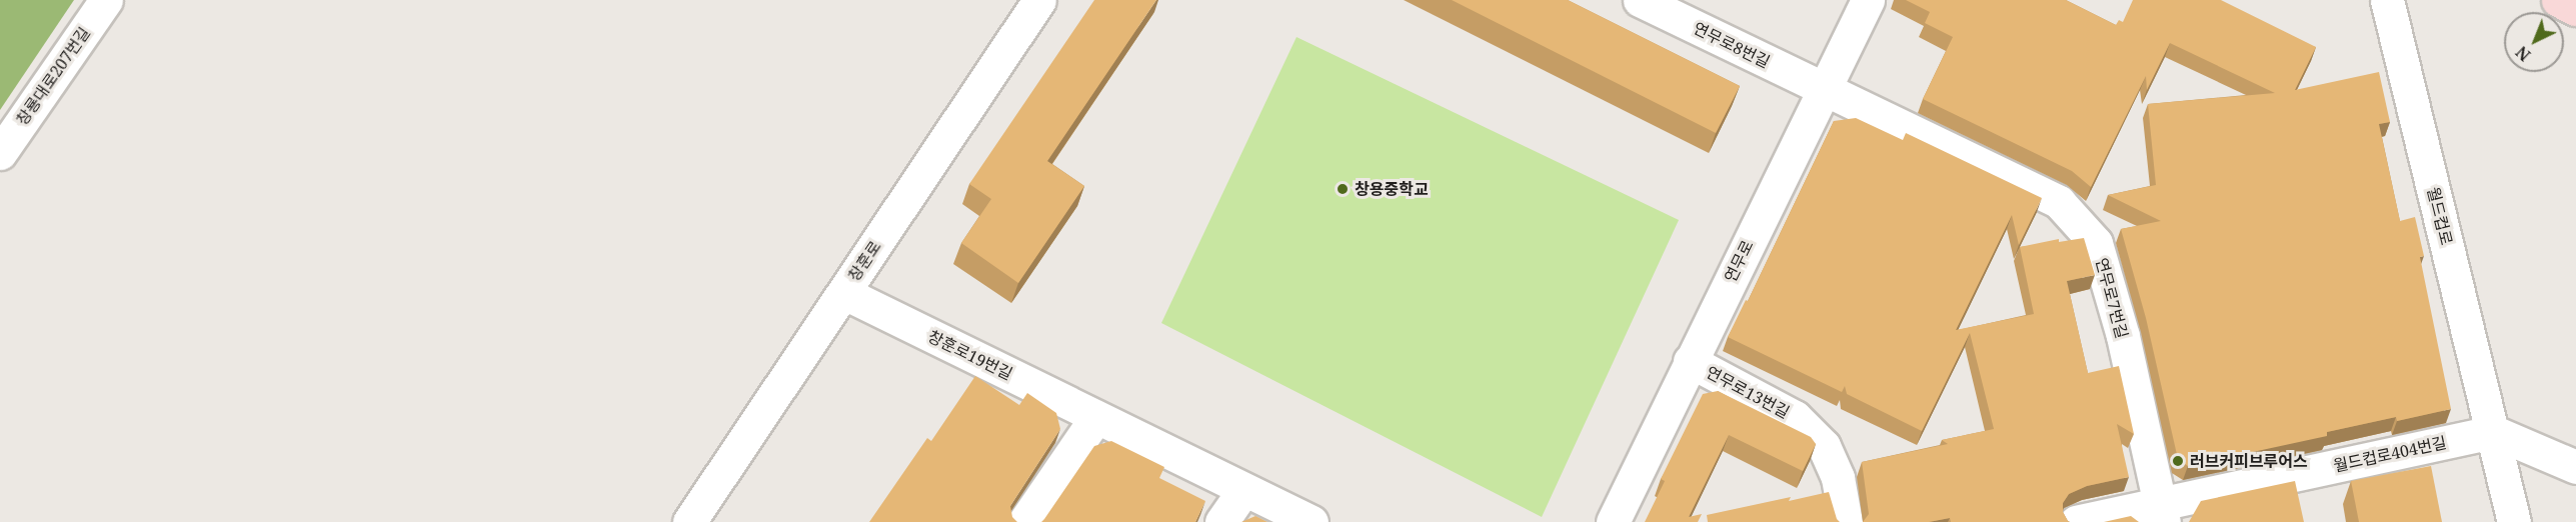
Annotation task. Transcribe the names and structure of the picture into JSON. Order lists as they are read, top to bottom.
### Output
{
  "streets": {
    "street": [
      "연무로8번길",
      "창룡대로207번길",
      "월드컵로",
      "창훈로",
      "연무로",
      "연무로7번길",
      "창훈로19번길",
      "연무로13번길",
      "월드컵로404번길"
    ]
  },
  "crossings": [
    ["연무로8번길", "연무로"],
    ["연무로8번길", "연무로7번길"],
    ["월드컵로", "월드컵로404번길"],
    ["창훈로", "창훈로19번길"],
    ["연무로", "연무로7번길"],
    ["연무로", "연무로13번길"],
    ["연무로7번길", "월드컵로404번길"]
  ],
  "places": ["창용중학교", "러브커피브루어스"],
  "north": "bottom left"
}
